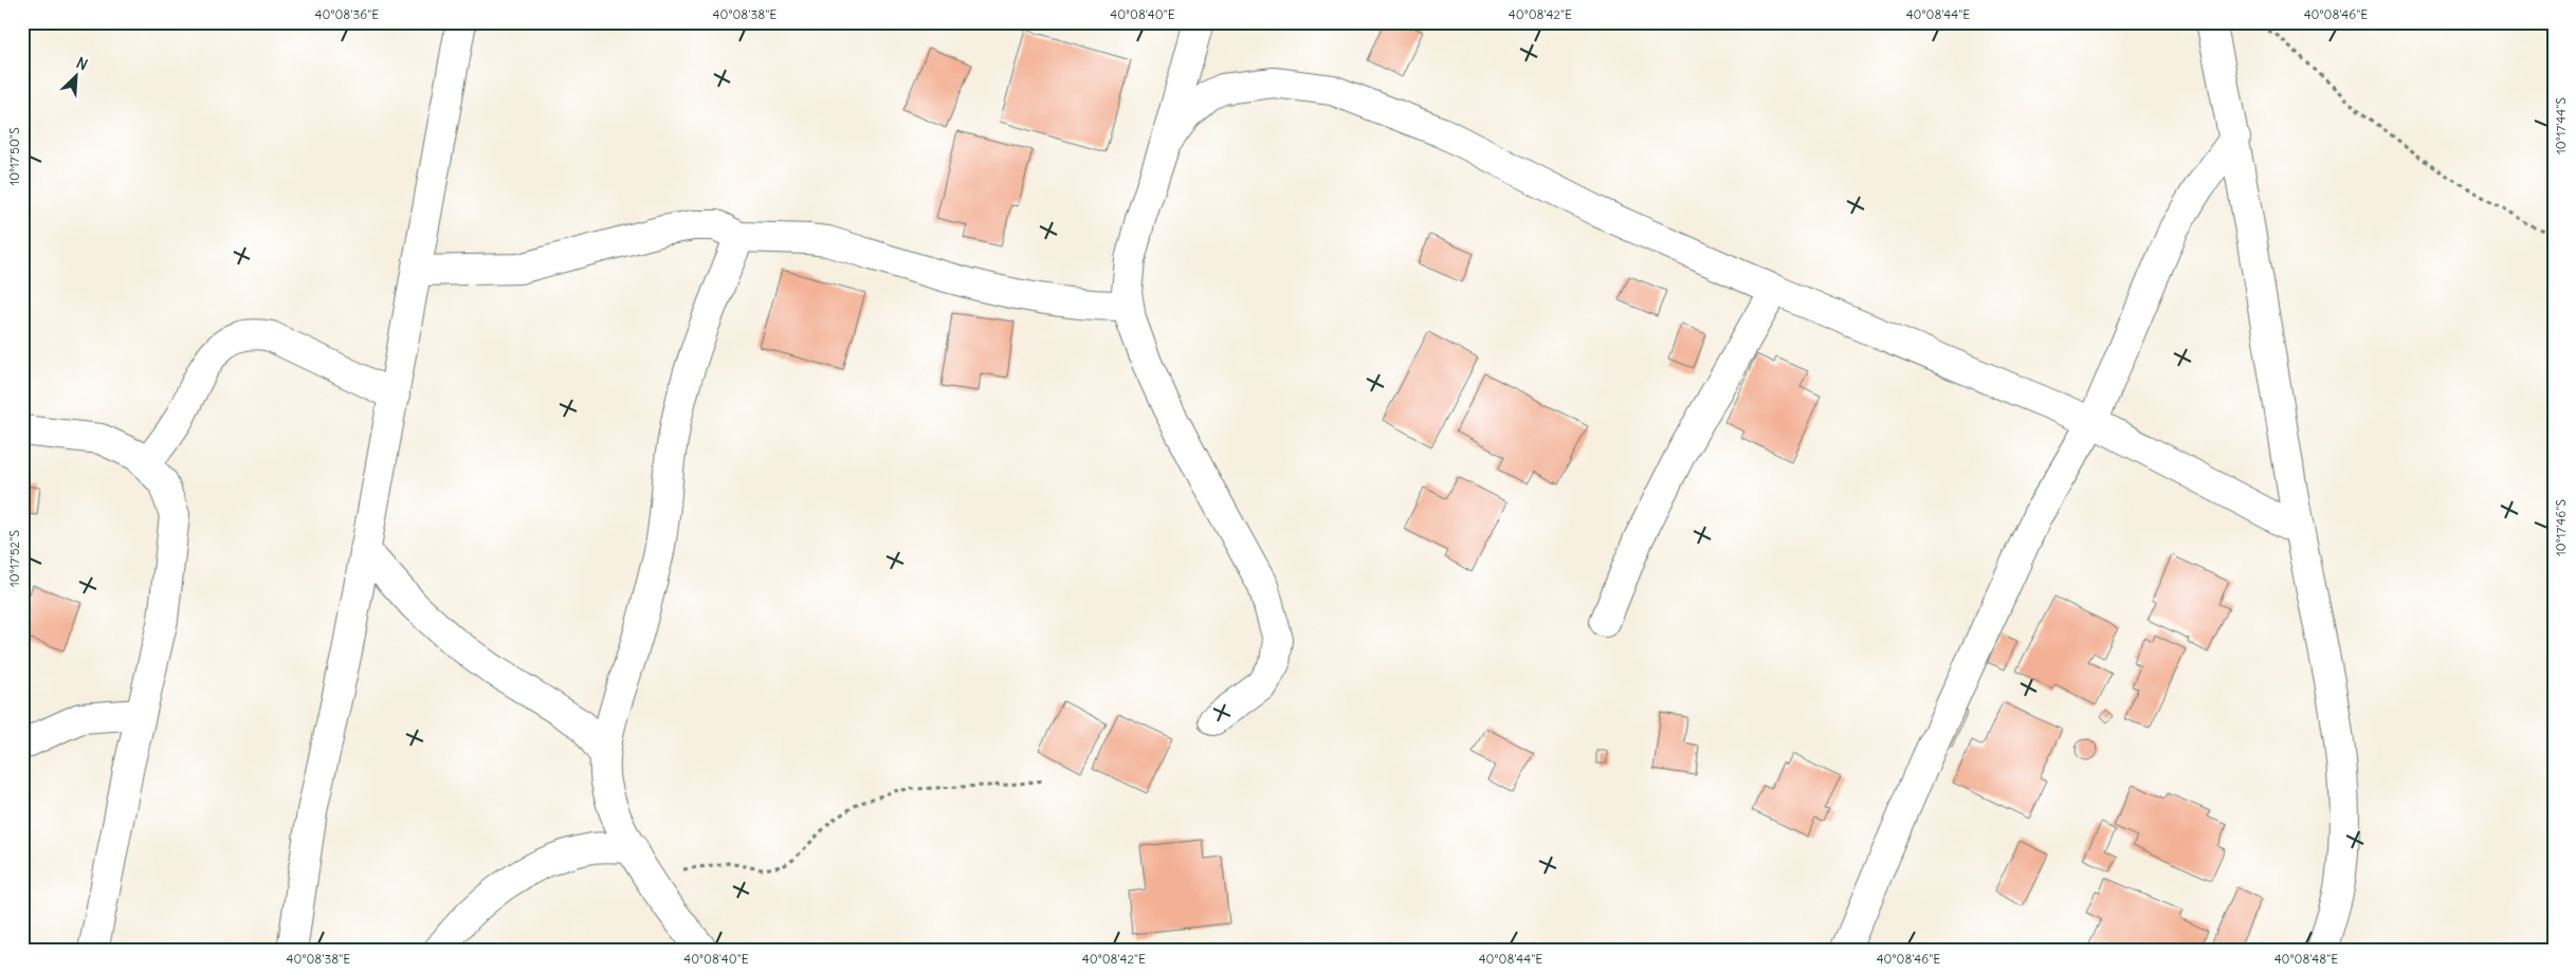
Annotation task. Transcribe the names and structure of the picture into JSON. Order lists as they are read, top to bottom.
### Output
{
  "north": "top right",
  "coordinates": [
    "40°08'36\"E",
    "40°08'38\"E",
    "40°08'40\"E",
    "40°08'42\"E",
    "40°08'44\"E",
    "40°08'46\"E",
    "10°17'44\"S",
    "10°17'50\"S",
    "10°17'46\"S",
    "10°17'52\"S",
    "40°08'48\"E"
  ]
}
